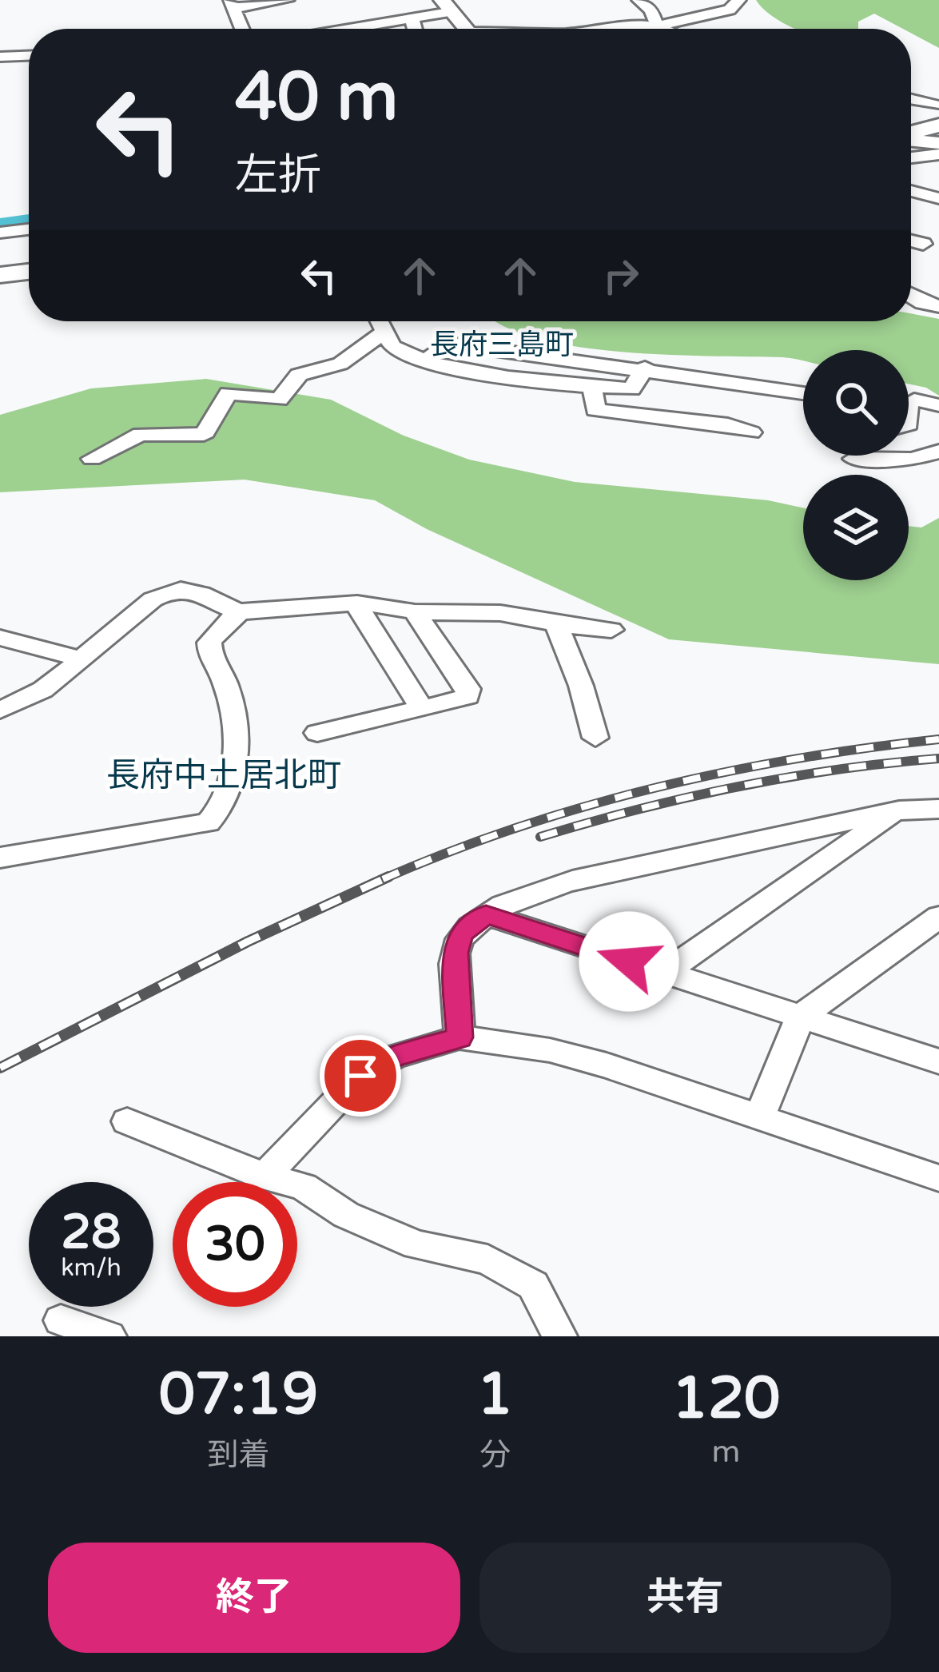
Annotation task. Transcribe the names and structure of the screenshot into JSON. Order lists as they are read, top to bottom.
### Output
{
  "districts": ["長府三島町", "長府中土居北町"],
  "page": {
    "turn": ["40 m", "左折"],
    "speed": "28 km/h",
    "limit": "30",
    "eta": [
      "07:19",
      "到着",
      "1",
      "分",
      "120",
      "m"
    ],
    "buttons": ["終了", "共有"]
  }
}
